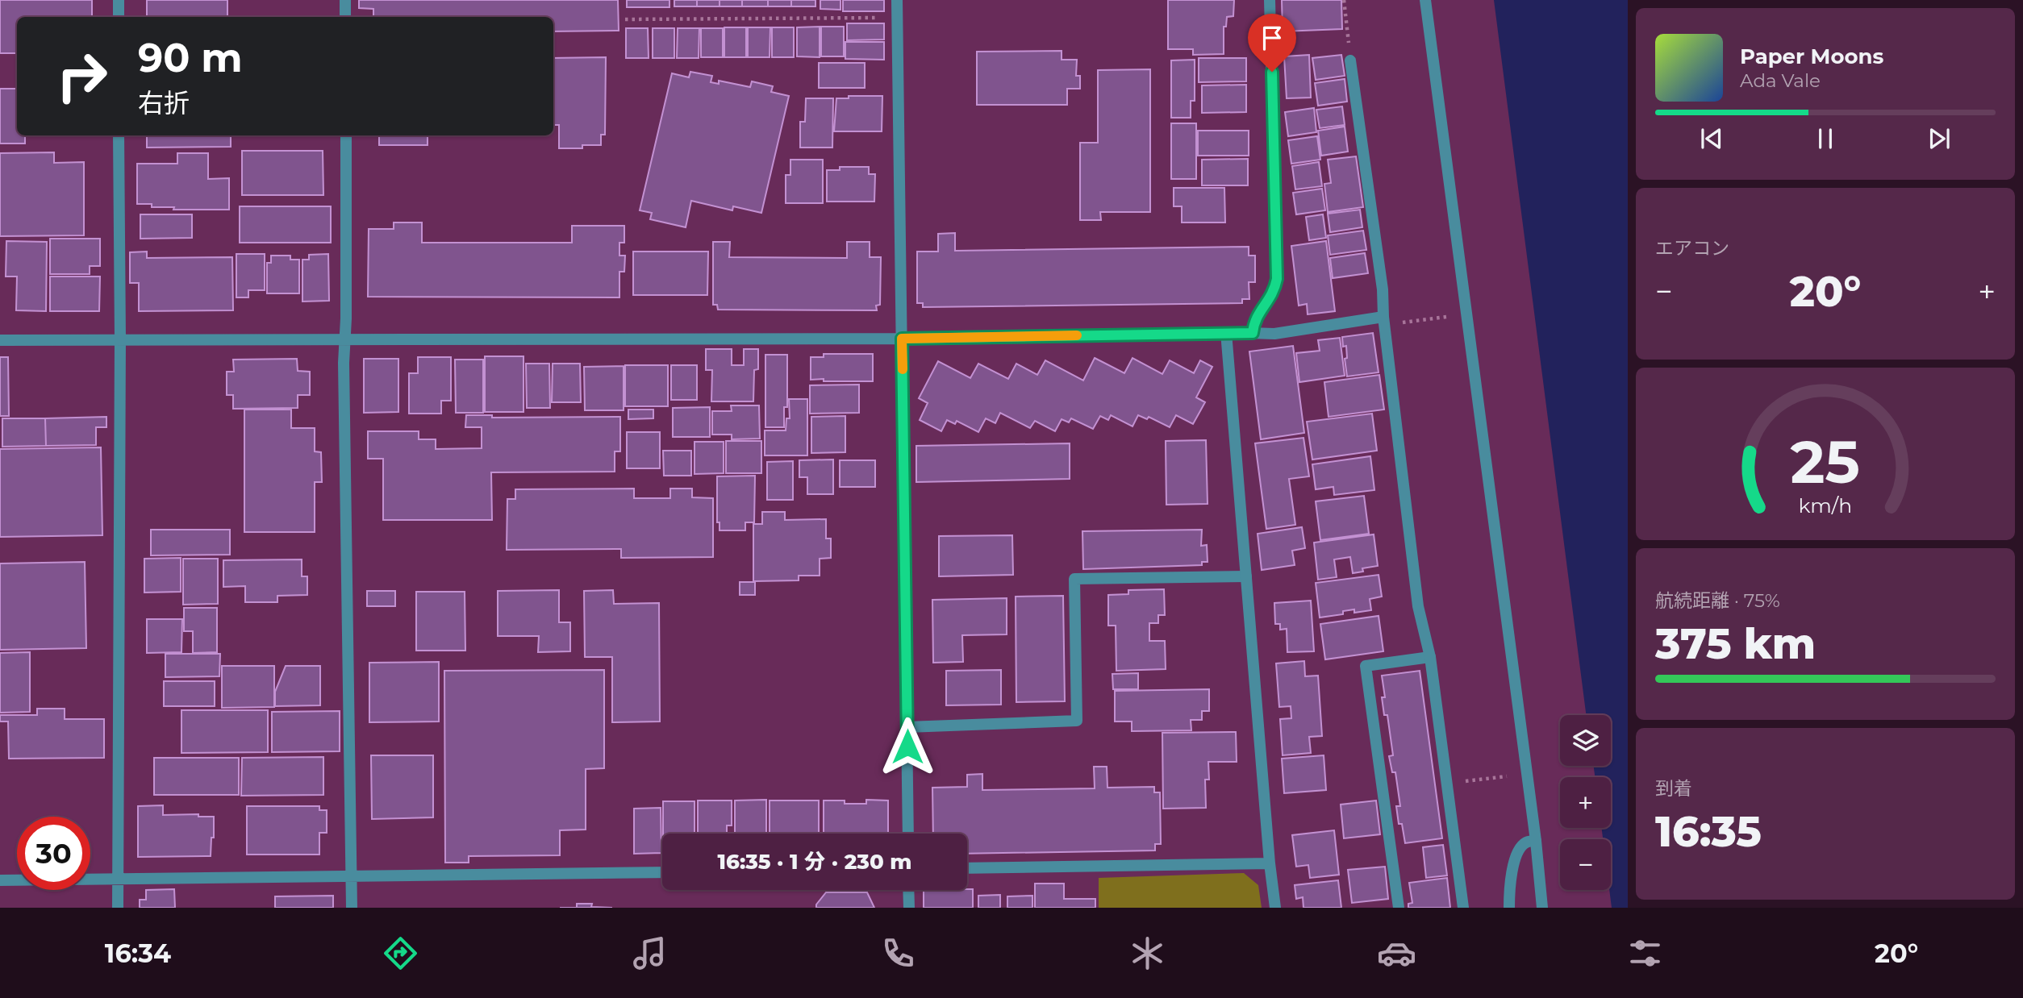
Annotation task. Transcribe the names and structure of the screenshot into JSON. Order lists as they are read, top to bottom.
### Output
{
  "page": {
    "turn": ["90 m", "右折"],
    "song": ["Paper Moons", "Ada Vale"],
    "tile": [
      "エアコン",
      ["航続距離 · 75%", "375 km"],
      ["到着", "16:35"]
    ],
    "heat": ["−", "20°", "+"],
    "map_buttons": ["+", "−"],
    "limit": "30",
    "trip": "16:35 · 1 分 · 230 m",
    "tabs": ["16:34", "20°"],
    "gauge": ["25", "km/h"]
  }
}
